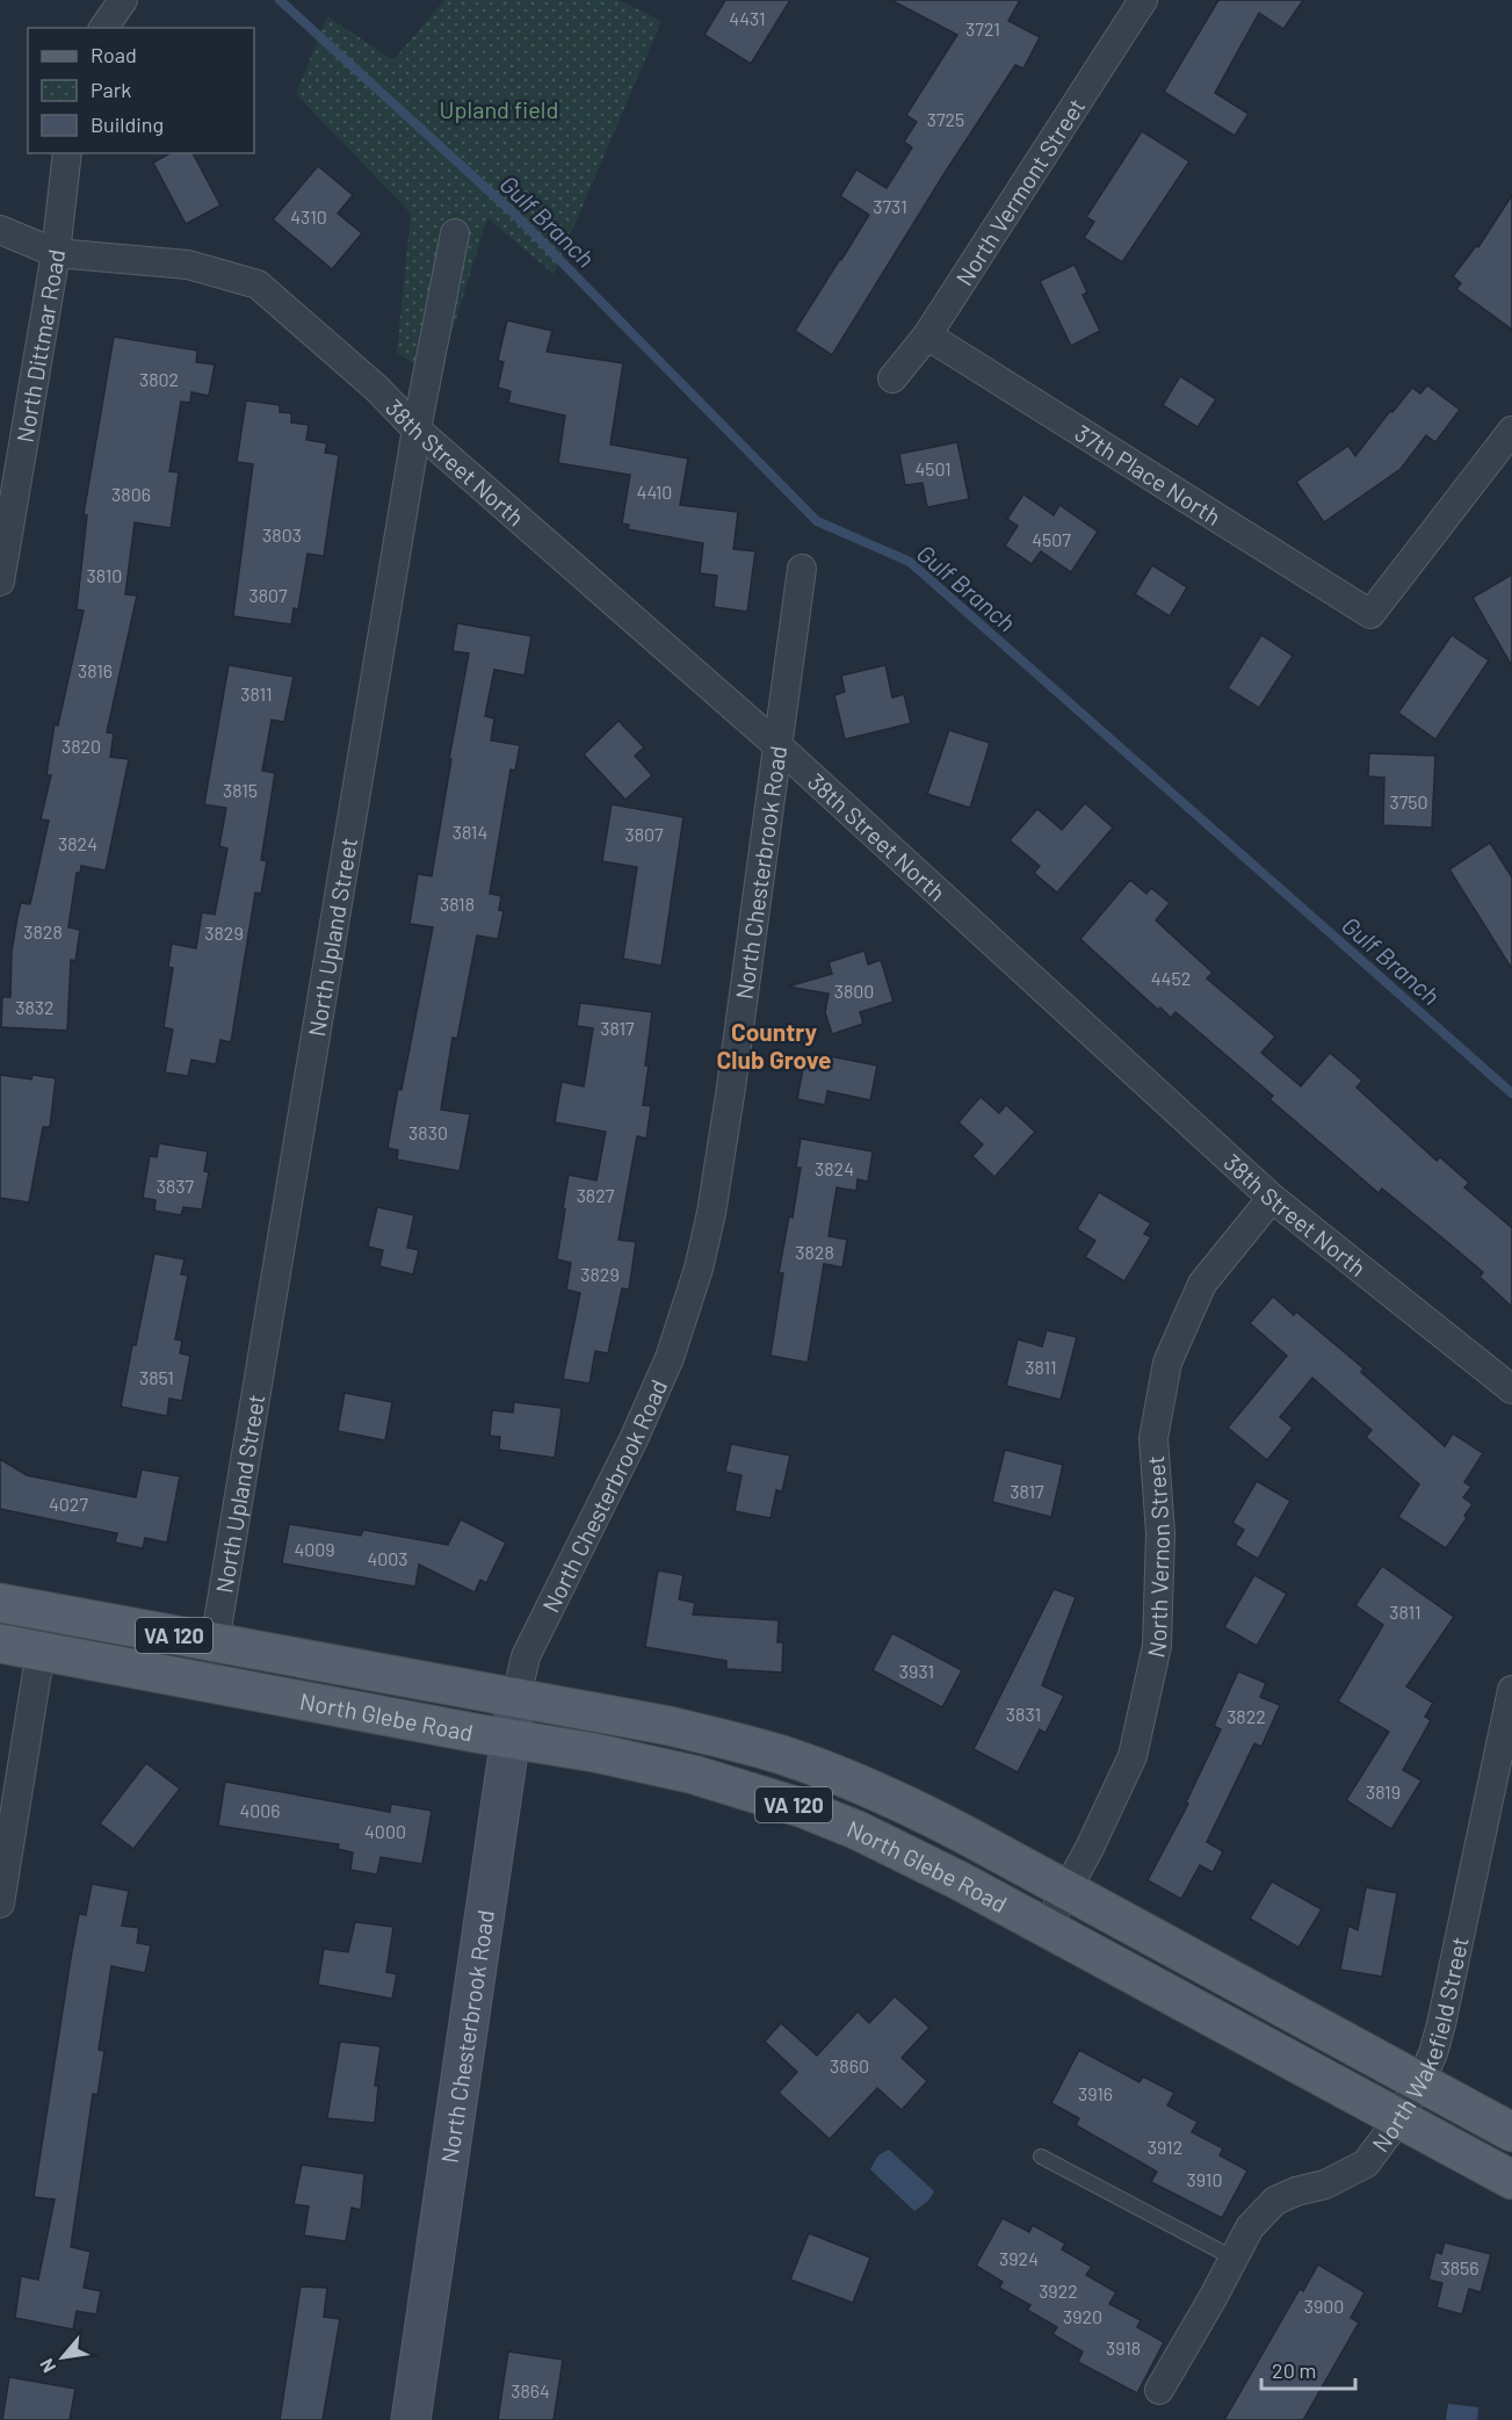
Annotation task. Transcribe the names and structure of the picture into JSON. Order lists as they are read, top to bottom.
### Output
{
  "streets": {
    "main road": ["VA 120", "North Glebe Road"],
    "street": [
      "North Vermont Street",
      "North Dittmar Road",
      "38th Street North",
      "37th Place North",
      "North Chesterbrook Road",
      "North Upland Street",
      "North Vernon Street",
      "North Wakefield Street"
    ]
  },
  "crossings": [
    ["North Vermont Street", "37th Place North"],
    ["North Dittmar Road", "38th Street North"],
    ["38th Street North", "North Chesterbrook Road"],
    ["38th Street North", "North Upland Street"],
    ["38th Street North", "North Vernon Street"],
    ["North Chesterbrook Road", "North Glebe Road"],
    ["North Upland Street", "North Glebe Road"],
    ["North Vernon Street", "North Glebe Road"],
    ["North Glebe Road", "North Wakefield Street"]
  ],
  "districts": ["Country Club Grove"],
  "water": ["Gulf Branch"],
  "parks": ["Upland field"],
  "house_numbers": [
    "4431",
    "3721",
    "3725",
    "3731",
    "4310",
    "3802",
    "4501",
    "4410",
    "3806",
    "3803",
    "4507",
    "3810",
    "3807",
    "3816",
    "3811",
    "3820",
    "3815",
    "3750",
    "3814",
    "3807",
    "3824",
    "3818",
    "3828",
    "3829",
    "4452",
    "3800",
    "3832",
    "3817",
    "3830",
    "3824",
    "3837",
    "3827",
    "3828",
    "3829",
    "3811",
    "3851",
    "3817",
    "4027",
    "4009",
    "4003",
    "3811",
    "3931",
    "3831",
    "3822",
    "3819",
    "4006",
    "4000",
    "3860",
    "3916",
    "3912",
    "3910",
    "3924",
    "3856",
    "3922",
    "3900",
    "3920",
    "3918",
    "3864"
  ],
  "legend": ["Road", "Park", "Building"],
  "scale_bar": "20 m",
  "north": "bottom left"
}
